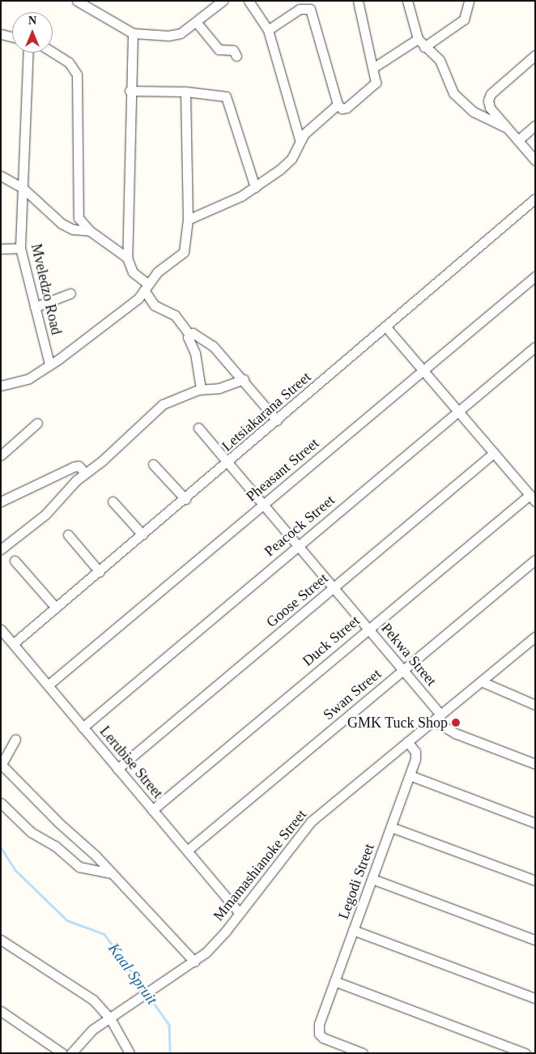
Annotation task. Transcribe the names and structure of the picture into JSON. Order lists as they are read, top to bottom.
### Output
{
  "streets": {
    "street": [
      "Mveledzo Road",
      "Letsiakarana Street",
      "Pheasant Street",
      "Peacock Street",
      "Goose Street",
      "Duck Street",
      "Pekwa Street",
      "Swan Street",
      "Lerubise Street",
      "Mmamashianoke Street",
      "Legodi Street"
    ]
  },
  "crossings": [
    ["Letsiakarana Street", "Pekwa Street"],
    ["Letsiakarana Street", "Lerubise Street"],
    ["Pheasant Street", "Pekwa Street"],
    ["Pheasant Street", "Lerubise Street"],
    ["Peacock Street", "Pekwa Street"],
    ["Peacock Street", "Lerubise Street"],
    ["Goose Street", "Pekwa Street"],
    ["Goose Street", "Lerubise Street"],
    ["Duck Street", "Pekwa Street"],
    ["Duck Street", "Lerubise Street"],
    ["Pekwa Street", "Swan Street"],
    ["Pekwa Street", "Mmamashianoke Street"],
    ["Swan Street", "Lerubise Street"],
    ["Lerubise Street", "Mmamashianoke Street"],
    ["Mmamashianoke Street", "Legodi Street"]
  ],
  "water": ["Kaal Spruit"],
  "places": ["GMK Tuck Shop"],
  "north": "top"
}
